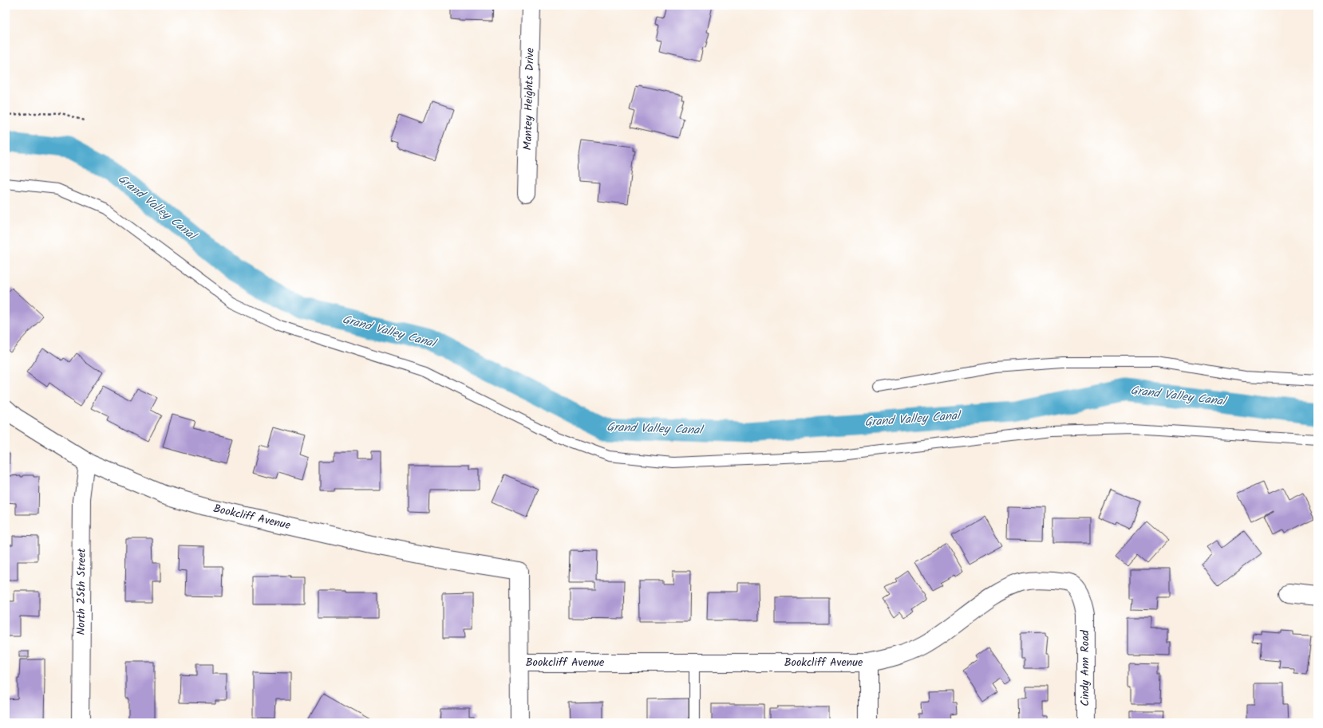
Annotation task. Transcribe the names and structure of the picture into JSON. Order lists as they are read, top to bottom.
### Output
{
  "streets": {
    "street": [
      "Mantey Heights Drive",
      "Bookcliff Avenue",
      "North 25th Street",
      "Cindy Ann Road"
    ]
  },
  "crossings": [
    ["Bookcliff Avenue", "North 25th Street"],
    ["Bookcliff Avenue", "Cindy Ann Road"]
  ],
  "water": ["Grand Valley Canal"]
}
